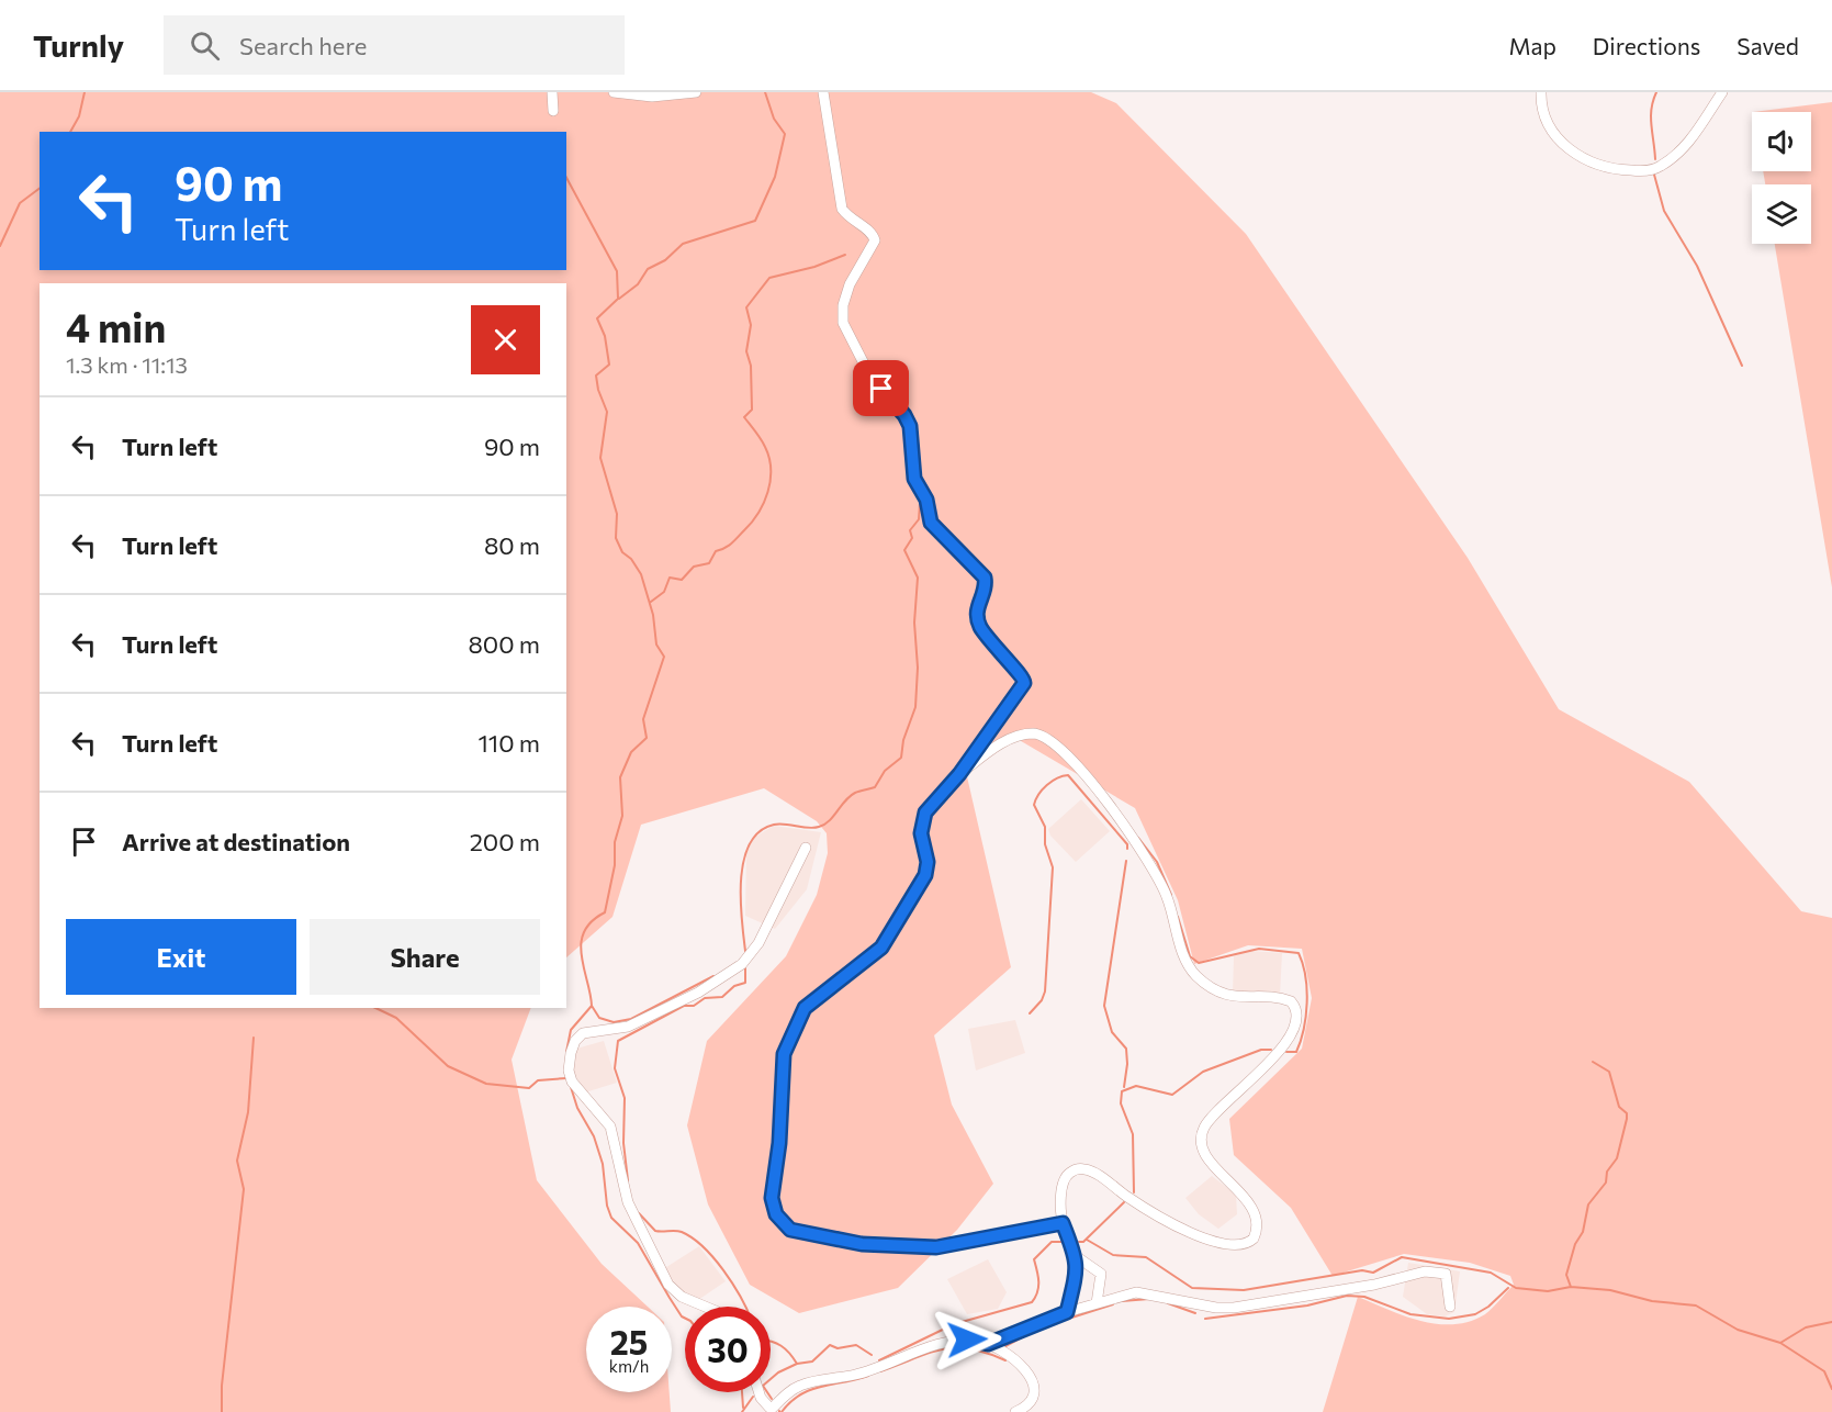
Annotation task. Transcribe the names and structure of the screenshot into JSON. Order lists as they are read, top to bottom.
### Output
{
  "page": {
    "header": "Turnly",
    "search": "Search here",
    "nav": ["Map", "Directions", "Saved"],
    "turn": ["90 m", "Turn left"],
    "heading": ["4 min", "1.3 km · 11:13"],
    "list": [
      {
        "name": "Turn left",
        "value": "90 m"
      },
      {
        "name": "Turn left",
        "value": "80 m"
      },
      {
        "name": "Turn left",
        "value": "800 m"
      },
      {
        "name": "Turn left",
        "value": "110 m"
      },
      {
        "name": "Arrive at destination",
        "value": "200 m"
      }
    ],
    "buttons": ["Exit", "Share"],
    "speed": "25 km/h",
    "limit": "30"
  }
}
